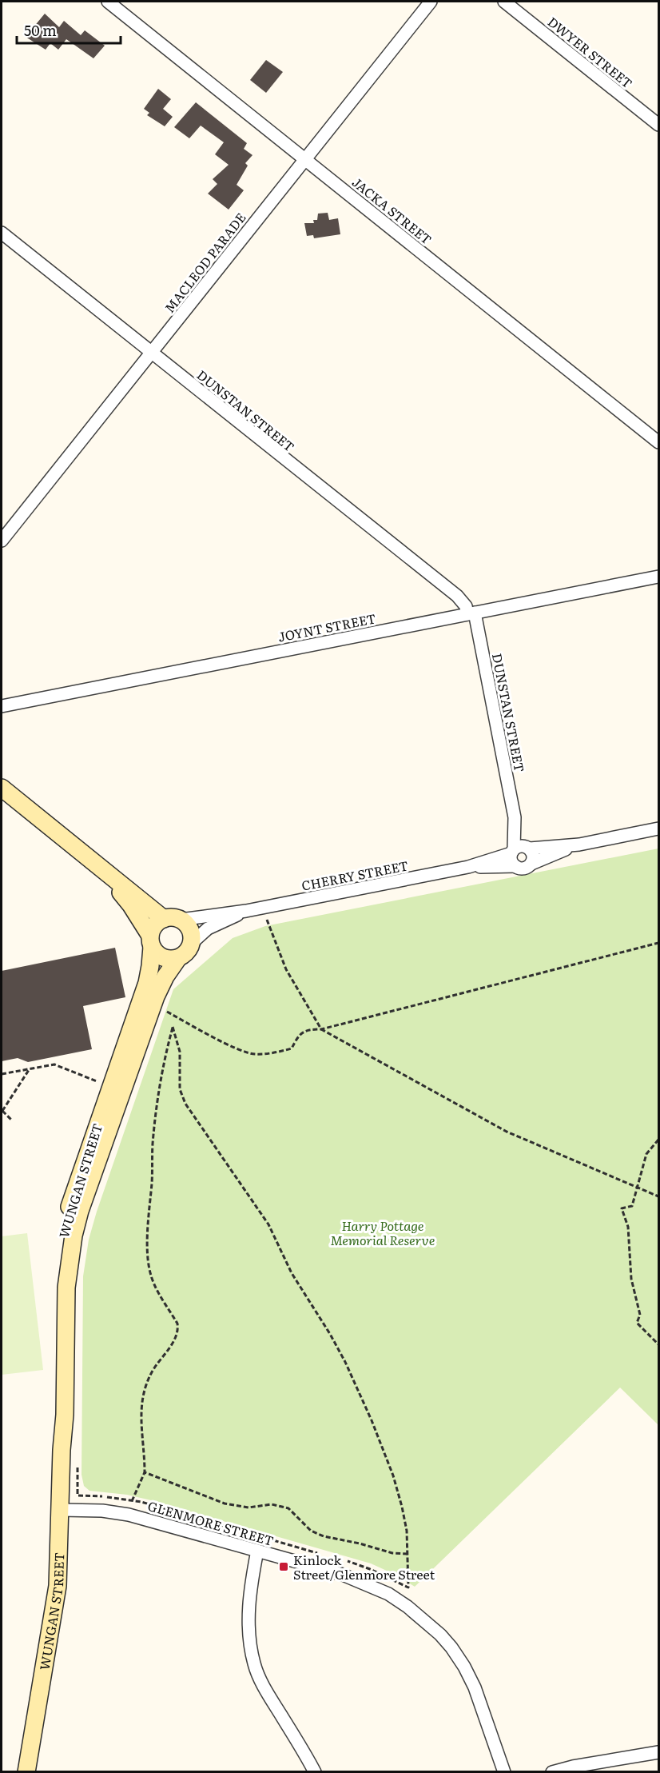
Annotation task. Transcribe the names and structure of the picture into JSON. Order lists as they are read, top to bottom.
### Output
{
  "streets": {
    "street": [
      "DWYER STREET",
      "JACKA STREET",
      "MACLEOD PARADE",
      "DUNSTAN STREET",
      "JOYNT STREET",
      "CHERRY STREET",
      "WUNGAN STREET",
      "GLENMORE STREET"
    ]
  },
  "crossings": [
    ["JACKA STREET", "MACLEOD PARADE"],
    ["MACLEOD PARADE", "DUNSTAN STREET"],
    ["DUNSTAN STREET", "JOYNT STREET"],
    ["DUNSTAN STREET", "CHERRY STREET"],
    ["CHERRY STREET", "WUNGAN STREET"],
    ["WUNGAN STREET", "GLENMORE STREET"]
  ],
  "parks": ["Harry Pottage Memorial Reserve"],
  "places": {
    "transit": ["Kinlock Street/Glenmore Street"]
  },
  "scale_bar": "50 m"
}
